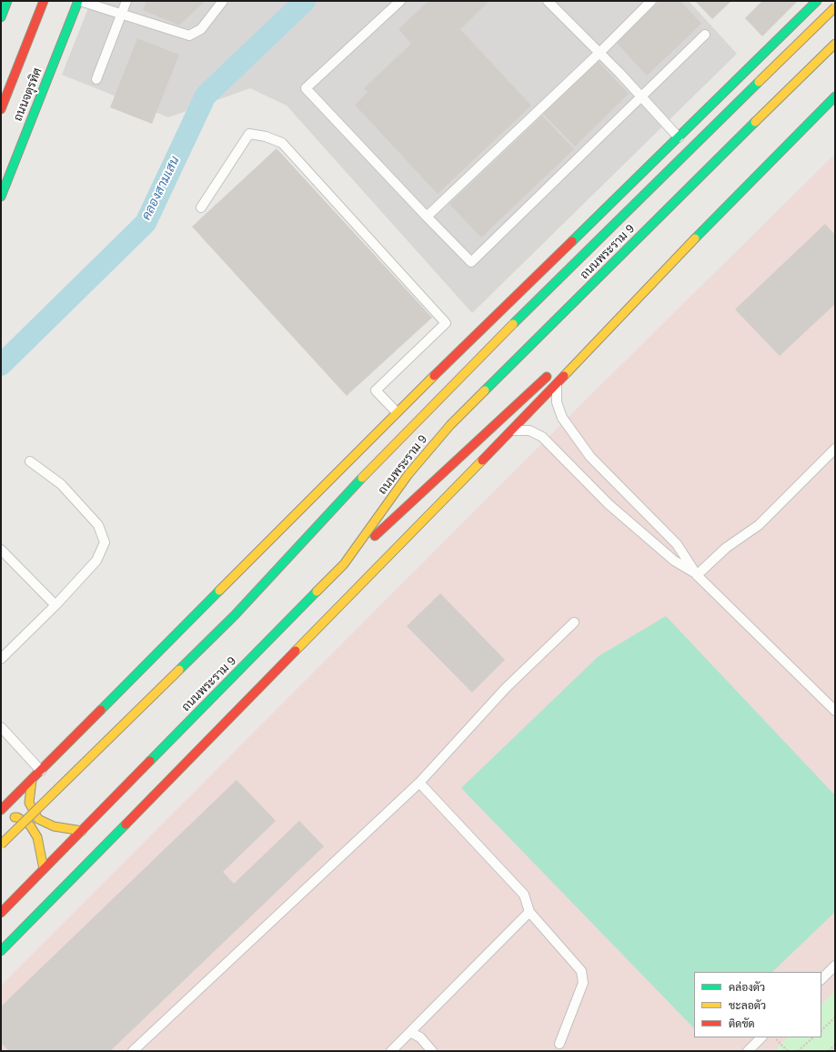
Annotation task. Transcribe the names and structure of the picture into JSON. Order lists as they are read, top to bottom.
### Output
{
  "streets": {
    "main road": ["ถนนจตุรทิศ", "ถนนพระราม 9"]
  },
  "water": ["คลองสามเสน"],
  "legend": ["คล่องตัว", "ชะลอตัว", "ติดขัด"]
}
